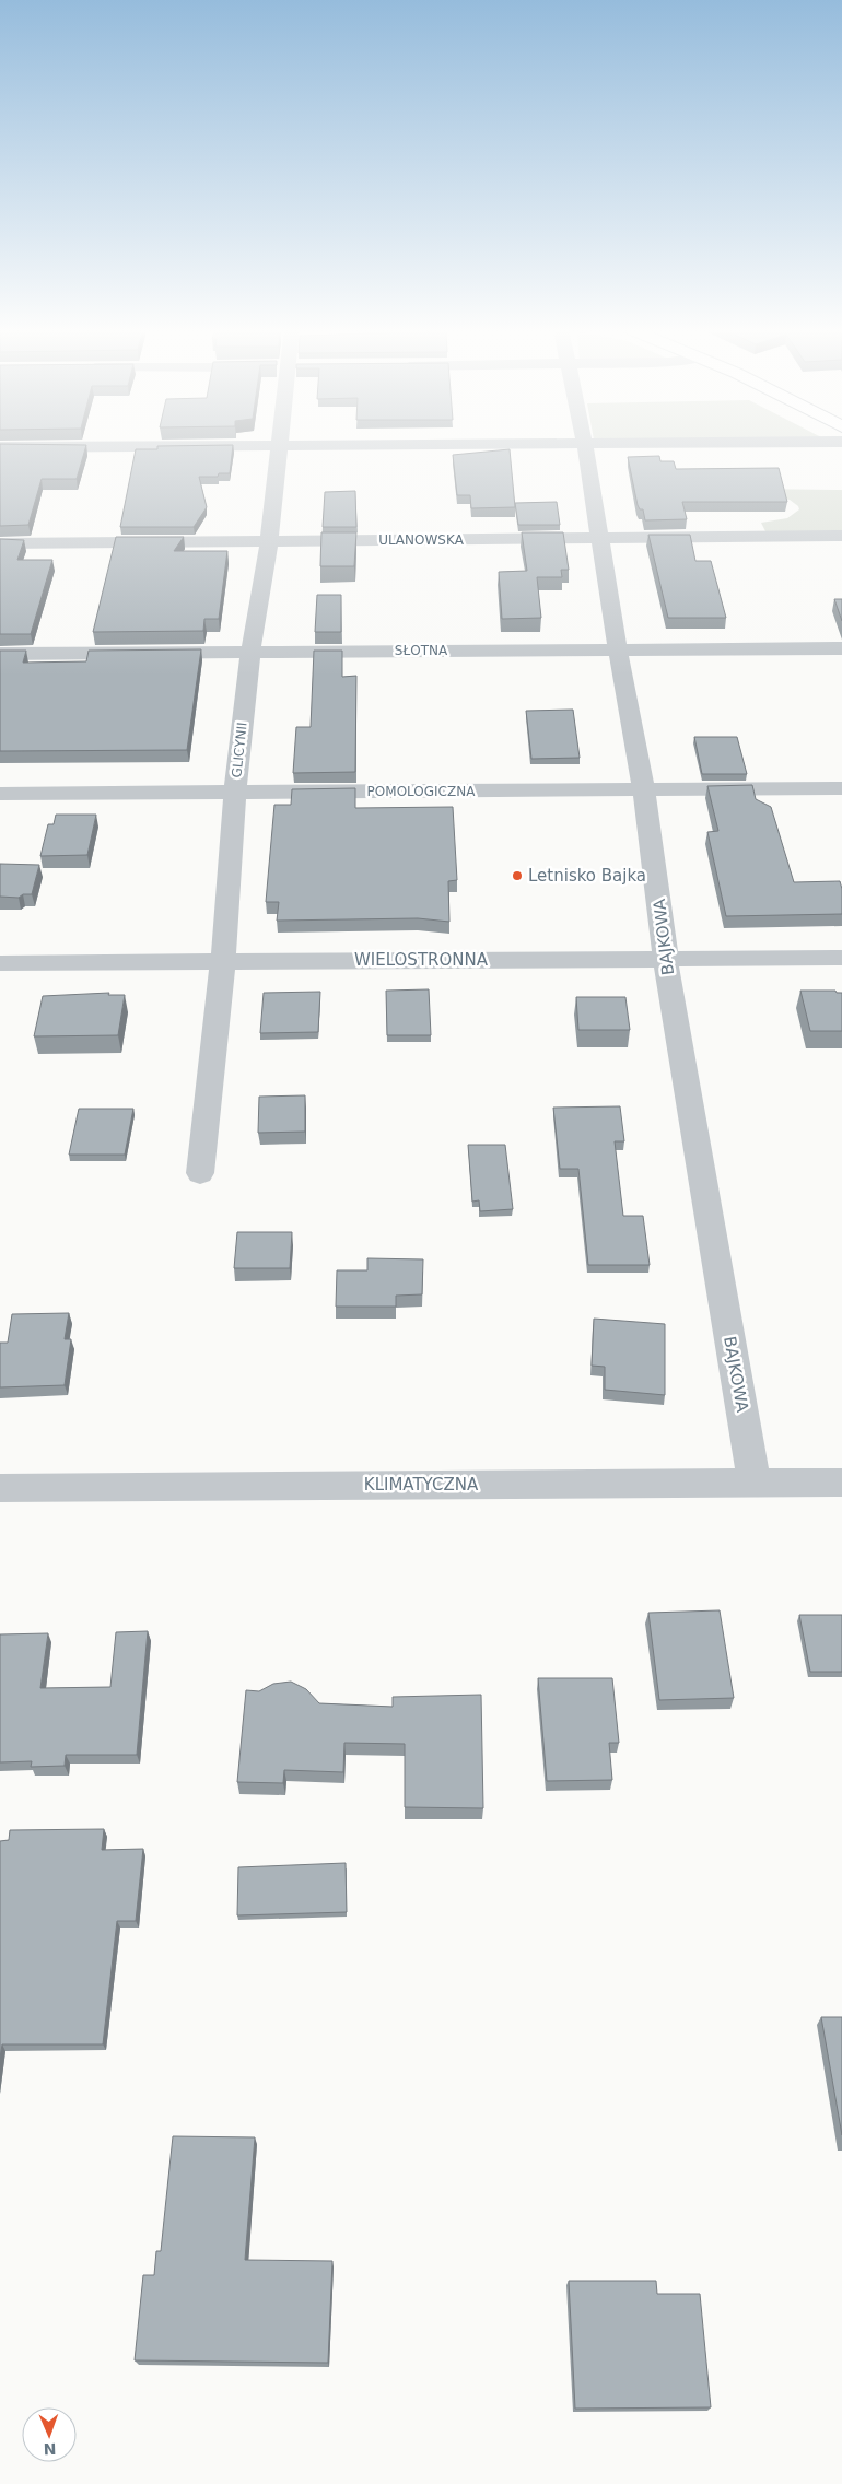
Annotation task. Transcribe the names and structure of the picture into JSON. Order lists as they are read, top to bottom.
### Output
{
  "streets": {
    "street": [
      "ULANOWSKA",
      "SŁOTNA",
      "GLICYNII",
      "POMOLOGICZNA",
      "BAJKOWA",
      "WIELOSTRONNA",
      "KLIMATYCZNA"
    ]
  },
  "crossings": [
    ["ULANOWSKA", "GLICYNII"],
    ["ULANOWSKA", "BAJKOWA"],
    ["SŁOTNA", "GLICYNII"],
    ["SŁOTNA", "BAJKOWA"],
    ["GLICYNII", "POMOLOGICZNA"],
    ["GLICYNII", "WIELOSTRONNA"],
    ["POMOLOGICZNA", "BAJKOWA"],
    ["BAJKOWA", "WIELOSTRONNA"],
    ["BAJKOWA", "KLIMATYCZNA"]
  ],
  "places": ["Letnisko Bajka"],
  "north": "bottom"
}
